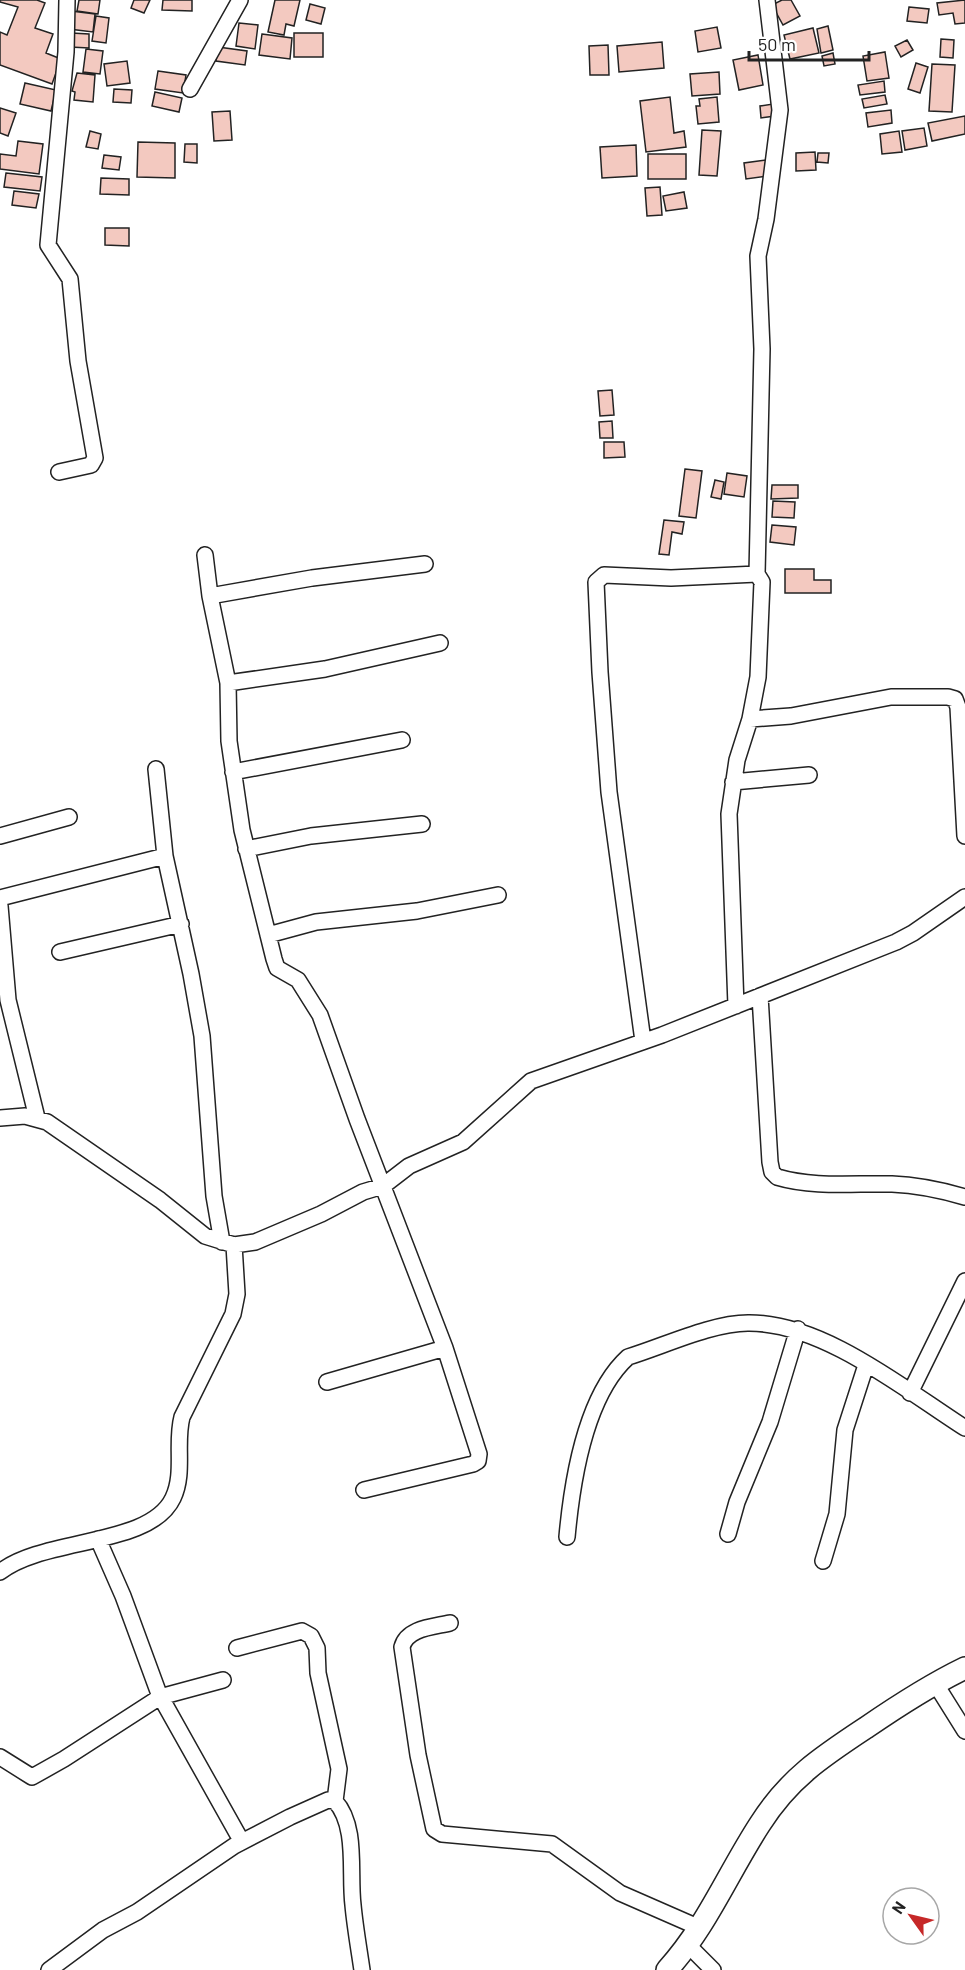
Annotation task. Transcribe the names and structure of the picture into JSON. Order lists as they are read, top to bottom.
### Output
{
  "scale_bar": "50 m",
  "north": "top left"
}
